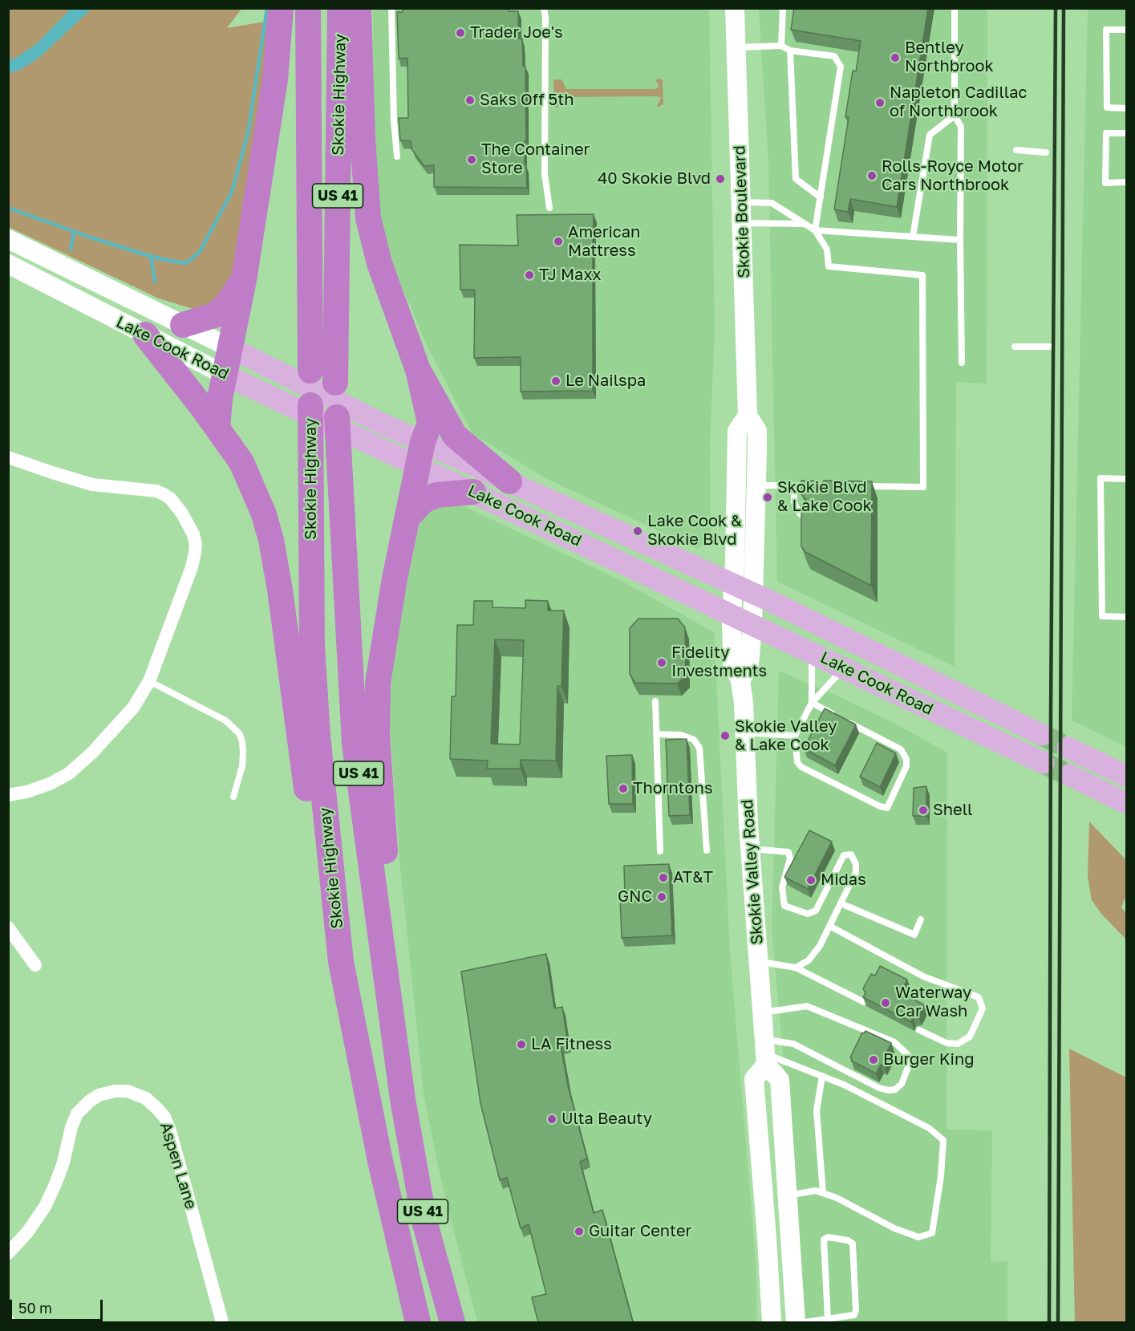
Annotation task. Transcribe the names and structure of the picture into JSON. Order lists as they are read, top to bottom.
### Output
{
  "streets": {
    "highway": ["Skokie Highway", "US 41"],
    "main road": ["Skokie Boulevard", "Lake Cook Road", "Skokie Valley Road"],
    "street": ["Aspen Lane"]
  },
  "crossings": [
    ["Skokie Boulevard", "Lake Cook Road"],
    ["Skokie Boulevard", "Skokie Valley Road"],
    ["Lake Cook Road", "Skokie Valley Road"]
  ],
  "places": [
    "Trader Joe's",
    "Bentley Northbrook",
    "Saks Off 5th",
    "Napleton Cadillac of Northbrook",
    "The Container Store",
    "Rolls-Royce Motor Cars Northbrook",
    "40 Skokie Blvd",
    "American Mattress",
    "TJ Maxx",
    "Le Nailspa",
    "Skokie Blvd & Lake Cook",
    "Lake Cook & Skokie Blvd",
    "Fidelity Investments",
    "Skokie Valley & Lake Cook",
    "Thorntons",
    "Shell",
    "AT&T",
    "Midas",
    "GNC",
    "Waterway Car Wash",
    "LA Fitness",
    "Burger King",
    "Ulta Beauty",
    "Guitar Center"
  ],
  "scale_bar": "50 m"
}
